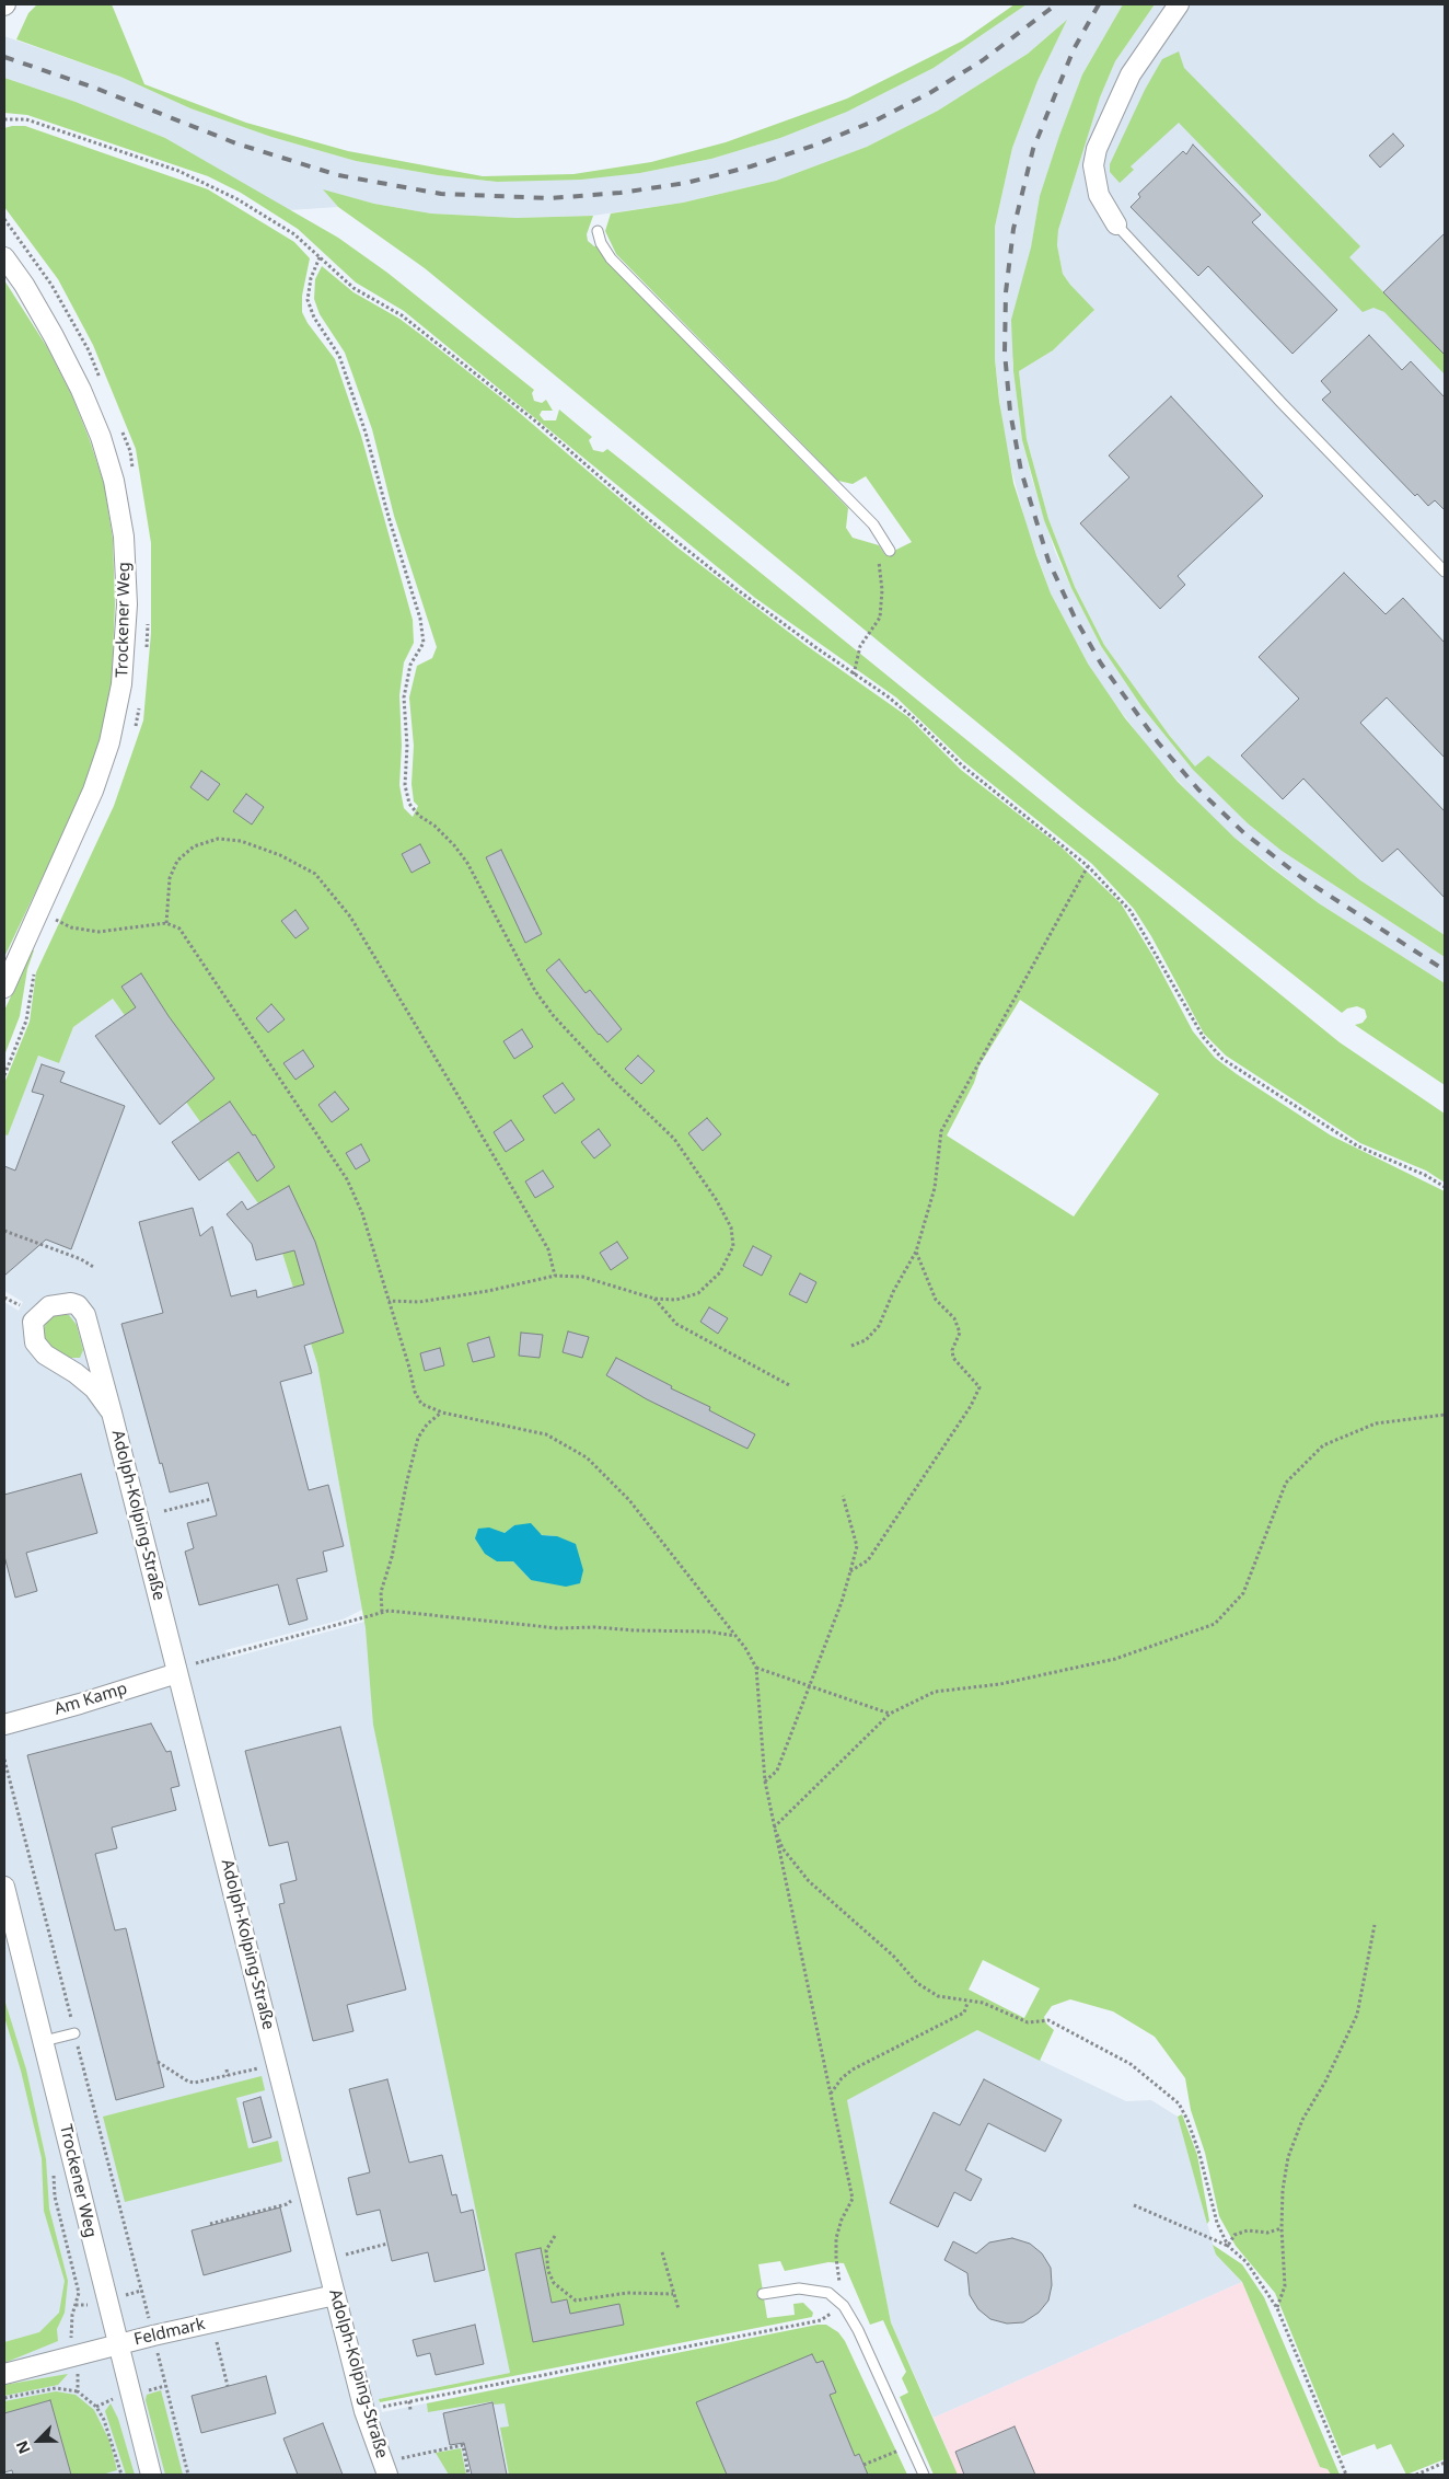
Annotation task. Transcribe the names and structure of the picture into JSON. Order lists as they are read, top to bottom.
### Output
{
  "streets": {
    "street": [
      "Trockener Weg",
      "Adolph-Kolping-Straße",
      "Am Kamp",
      "Feldmark"
    ]
  },
  "crossings": [
    ["Trockener Weg", "Feldmark"],
    ["Adolph-Kolping-Straße", "Am Kamp"],
    ["Adolph-Kolping-Straße", "Feldmark"]
  ],
  "north": "bottom left"
}
